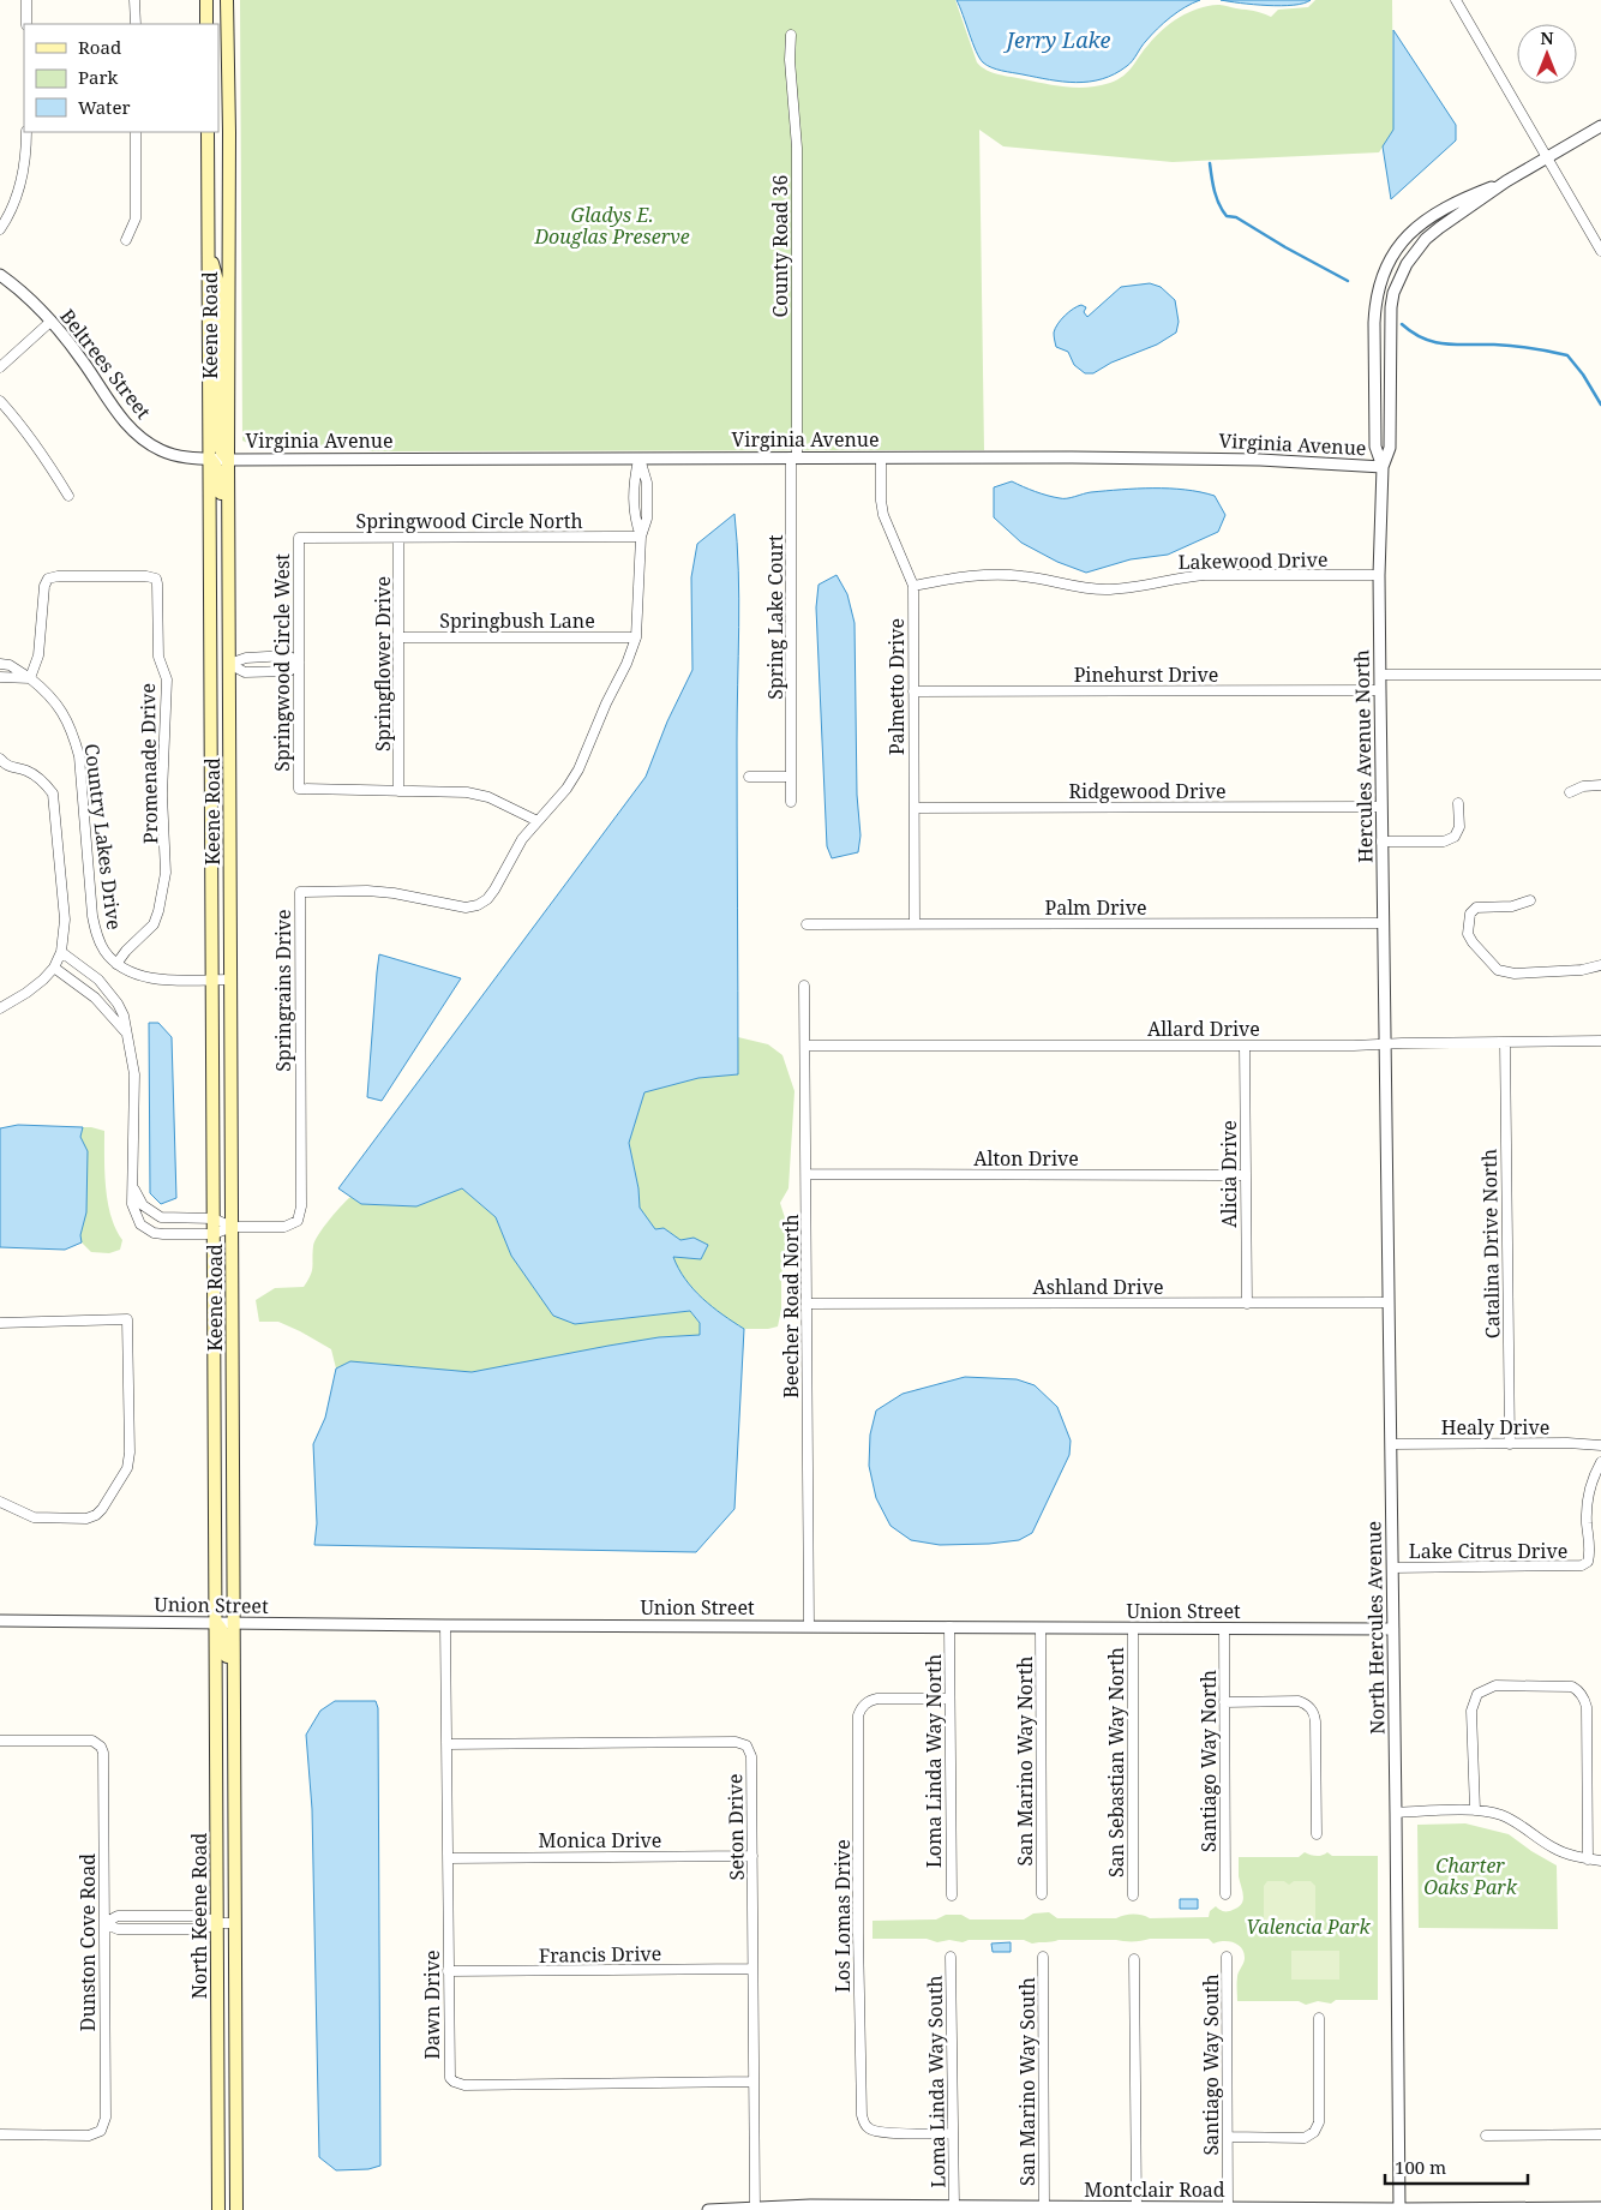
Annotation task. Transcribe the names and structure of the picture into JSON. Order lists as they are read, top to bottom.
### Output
{
  "streets": {
    "main road": ["Keene Road", "North Keene Road"],
    "street": [
      "County Road 36",
      "Beltrees Street",
      "Virginia Avenue",
      "Springwood Circle North",
      "Lakewood Drive",
      "Spring Lake Court",
      "Springbush Lane",
      "Springwood Circle West",
      "Springflower Drive",
      "Pinehurst Drive",
      "Palmetto Drive",
      "Hercules Avenue North",
      "Promenade Drive",
      "Ridgewood Drive",
      "Country Lakes Drive",
      "Palm Drive",
      "Springrains Drive",
      "Allard Drive",
      "Alton Drive",
      "Alicia Drive",
      "Catalina Drive North",
      "Ashland Drive",
      "Beecher Road North",
      "Healy Drive",
      "Lake Citrus Drive",
      "Union Street",
      "North Hercules Avenue",
      "Loma Linda Way North",
      "San Marino Way North",
      "Santiago Way North",
      "San Sebastian Way North",
      "Seton Drive",
      "Monica Drive",
      "Los Lomas Drive",
      "Dunston Cove Road",
      "Francis Drive",
      "Dawn Drive",
      "Santiago Way South",
      "Loma Linda Way South",
      "San Marino Way South",
      "Montclair Road"
    ]
  },
  "crossings": [
    ["County Road 36", "Virginia Avenue"],
    ["County Road 36", "Spring Lake Court"],
    ["Keene Road", "Beltrees Street"],
    ["Keene Road", "Virginia Avenue"],
    ["Keene Road", "Springrains Drive"],
    ["Keene Road", "Union Street"],
    ["Keene Road", "North Keene Road"],
    ["Beltrees Street", "Virginia Avenue"],
    ["Virginia Avenue", "Spring Lake Court"],
    ["Virginia Avenue", "Palmetto Drive"],
    ["Virginia Avenue", "Hercules Avenue North"],
    ["Virginia Avenue", "Springrains Drive"],
    ["Springwood Circle North", "Springwood Circle West"],
    ["Springwood Circle North", "Springflower Drive"],
    ["Springwood Circle North", "Springrains Drive"],
    ["Lakewood Drive", "Palmetto Drive"],
    ["Lakewood Drive", "Hercules Avenue North"],
    ["Springbush Lane", "Springflower Drive"],
    ["Springbush Lane", "Springrains Drive"],
    ["Springwood Circle West", "Springflower Drive"],
    ["Pinehurst Drive", "Palmetto Drive"],
    ["Pinehurst Drive", "Hercules Avenue North"],
    ["Palmetto Drive", "Ridgewood Drive"],
    ["Palmetto Drive", "Palm Drive"],
    ["Hercules Avenue North", "Ridgewood Drive"],
    ["Hercules Avenue North", "Palm Drive"],
    ["Hercules Avenue North", "Allard Drive"],
    ["Hercules Avenue North", "North Hercules Avenue"],
    ["Promenade Drive", "Country Lakes Drive"],
    ["Allard Drive", "Alicia Drive"],
    ["Allard Drive", "Catalina Drive North"],
    ["Allard Drive", "Beecher Road North"],
    ["Allard Drive", "North Hercules Avenue"],
    ["Alton Drive", "Alicia Drive"],
    ["Alton Drive", "Beecher Road North"],
    ["Alicia Drive", "Ashland Drive"],
    ["Catalina Drive North", "Healy Drive"],
    ["Ashland Drive", "Beecher Road North"],
    ["Ashland Drive", "North Hercules Avenue"],
    ["Beecher Road North", "Union Street"],
    ["Healy Drive", "North Hercules Avenue"],
    ["Lake Citrus Drive", "North Hercules Avenue"],
    ["Union Street", "North Hercules Avenue"],
    ["Union Street", "Loma Linda Way North"],
    ["Union Street", "San Marino Way North"],
    ["Union Street", "Santiago Way North"],
    ["Union Street", "San Sebastian Way North"],
    ["Union Street", "North Keene Road"],
    ["Union Street", "Dawn Drive"],
    ["North Hercules Avenue", "Montclair Road"],
    ["Loma Linda Way North", "Los Lomas Drive"],
    ["Seton Drive", "Monica Drive"],
    ["Seton Drive", "Francis Drive"],
    ["Seton Drive", "Dawn Drive"],
    ["Seton Drive", "Montclair Road"],
    ["Monica Drive", "Dawn Drive"],
    ["Los Lomas Drive", "Loma Linda Way South"],
    ["Francis Drive", "Dawn Drive"],
    ["Santiago Way South", "Montclair Road"],
    ["Loma Linda Way South", "Montclair Road"],
    ["San Marino Way South", "Montclair Road"]
  ],
  "water": ["Jerry Lake"],
  "parks": ["Gladys E. Douglas Preserve", "Charter Oaks Park", "Valencia Park"],
  "legend": ["Road", "Park", "Water"],
  "scale_bar": "100 m",
  "north": "top"
}
